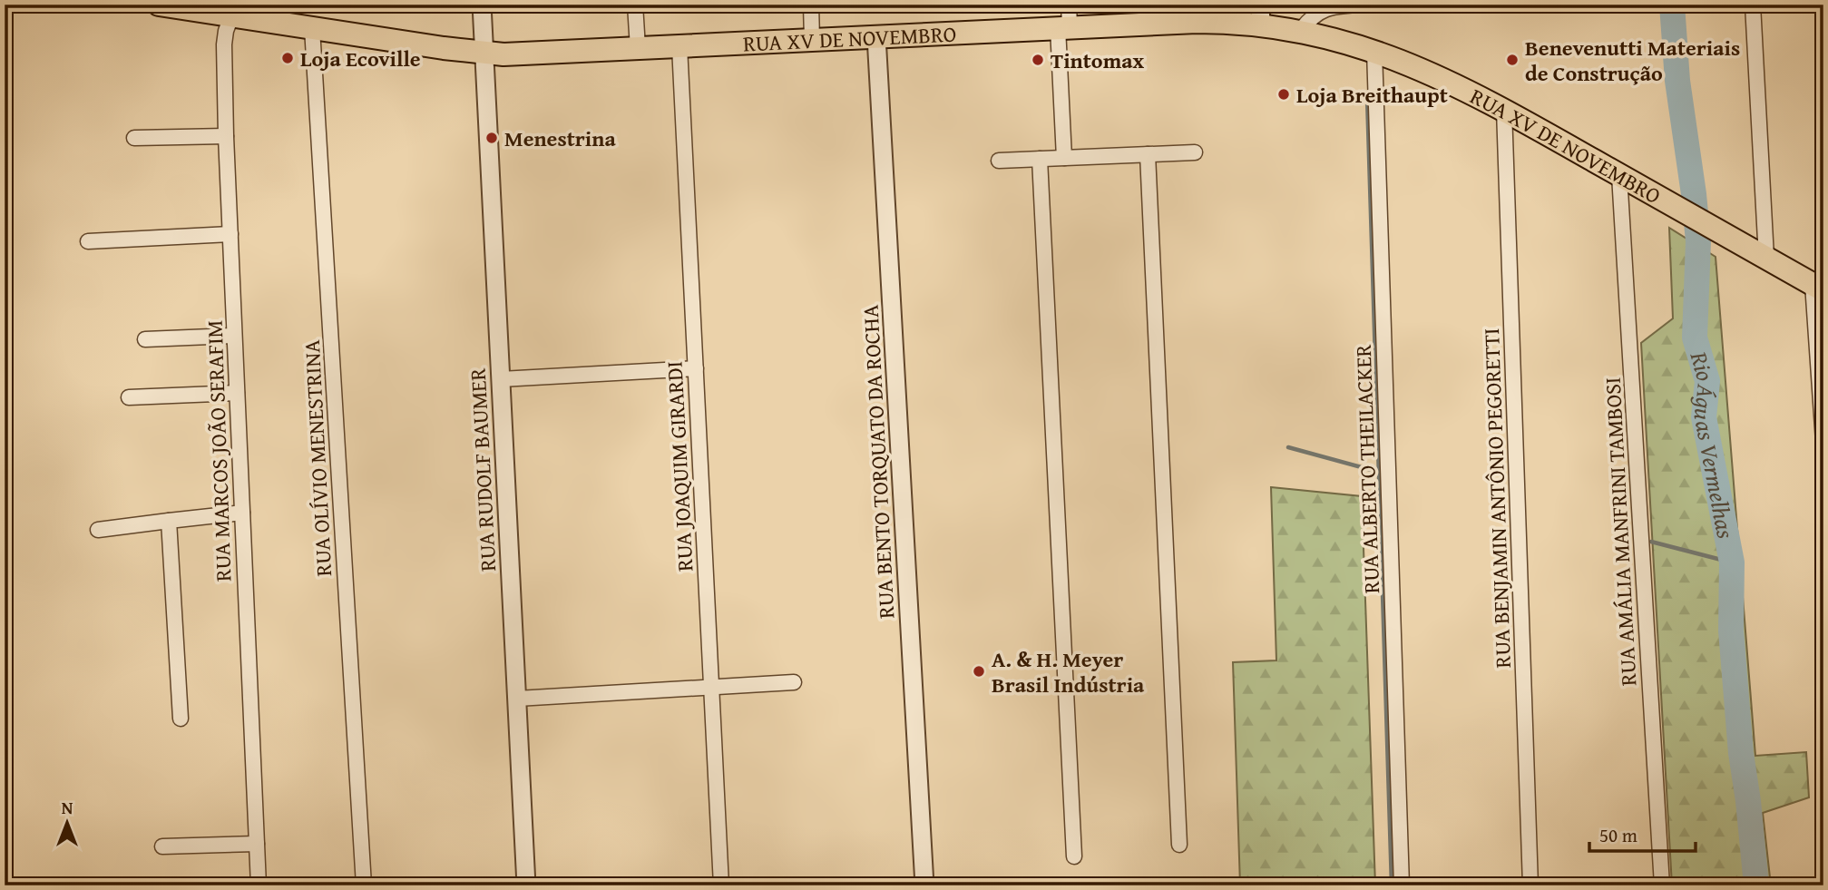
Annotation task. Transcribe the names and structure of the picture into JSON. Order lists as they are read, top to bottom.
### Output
{
  "streets": {
    "main road": ["RUA XV DE NOVEMBRO"],
    "street": [
      "RUA MARCOS JOÃO SERAFIM",
      "RUA OLÍVIO MENESTRINA",
      "RUA BENTO TORQUATO DA ROCHA",
      "RUA JOAQUIM GIRARDI",
      "RUA ALBERTO THEILACKER",
      "RUA RUDOLF BAUMER",
      "RUA BENJAMIN ANTÔNIO PEGORETTI",
      "RUA AMÁLIA MANFRINI TAMBOSI"
    ]
  },
  "crossings": [
    ["RUA XV DE NOVEMBRO", "RUA MARCOS JOÃO SERAFIM"],
    ["RUA XV DE NOVEMBRO", "RUA OLÍVIO MENESTRINA"],
    ["RUA XV DE NOVEMBRO", "RUA BENTO TORQUATO DA ROCHA"],
    ["RUA XV DE NOVEMBRO", "RUA JOAQUIM GIRARDI"],
    ["RUA XV DE NOVEMBRO", "RUA ALBERTO THEILACKER"],
    ["RUA XV DE NOVEMBRO", "RUA RUDOLF BAUMER"],
    ["RUA XV DE NOVEMBRO", "RUA BENJAMIN ANTÔNIO PEGORETTI"],
    ["RUA XV DE NOVEMBRO", "RUA AMÁLIA MANFRINI TAMBOSI"]
  ],
  "water": ["Rio Águas Vermelhas"],
  "places": [
    "Loja Ecoville",
    "Tintomax",
    "Benevenutti Materiais de Construção",
    "Loja Breithaupt",
    "Menestrina",
    "A. & H. Meyer Brasil Indústria"
  ],
  "scale_bar": "50 m",
  "north": "top"
}
